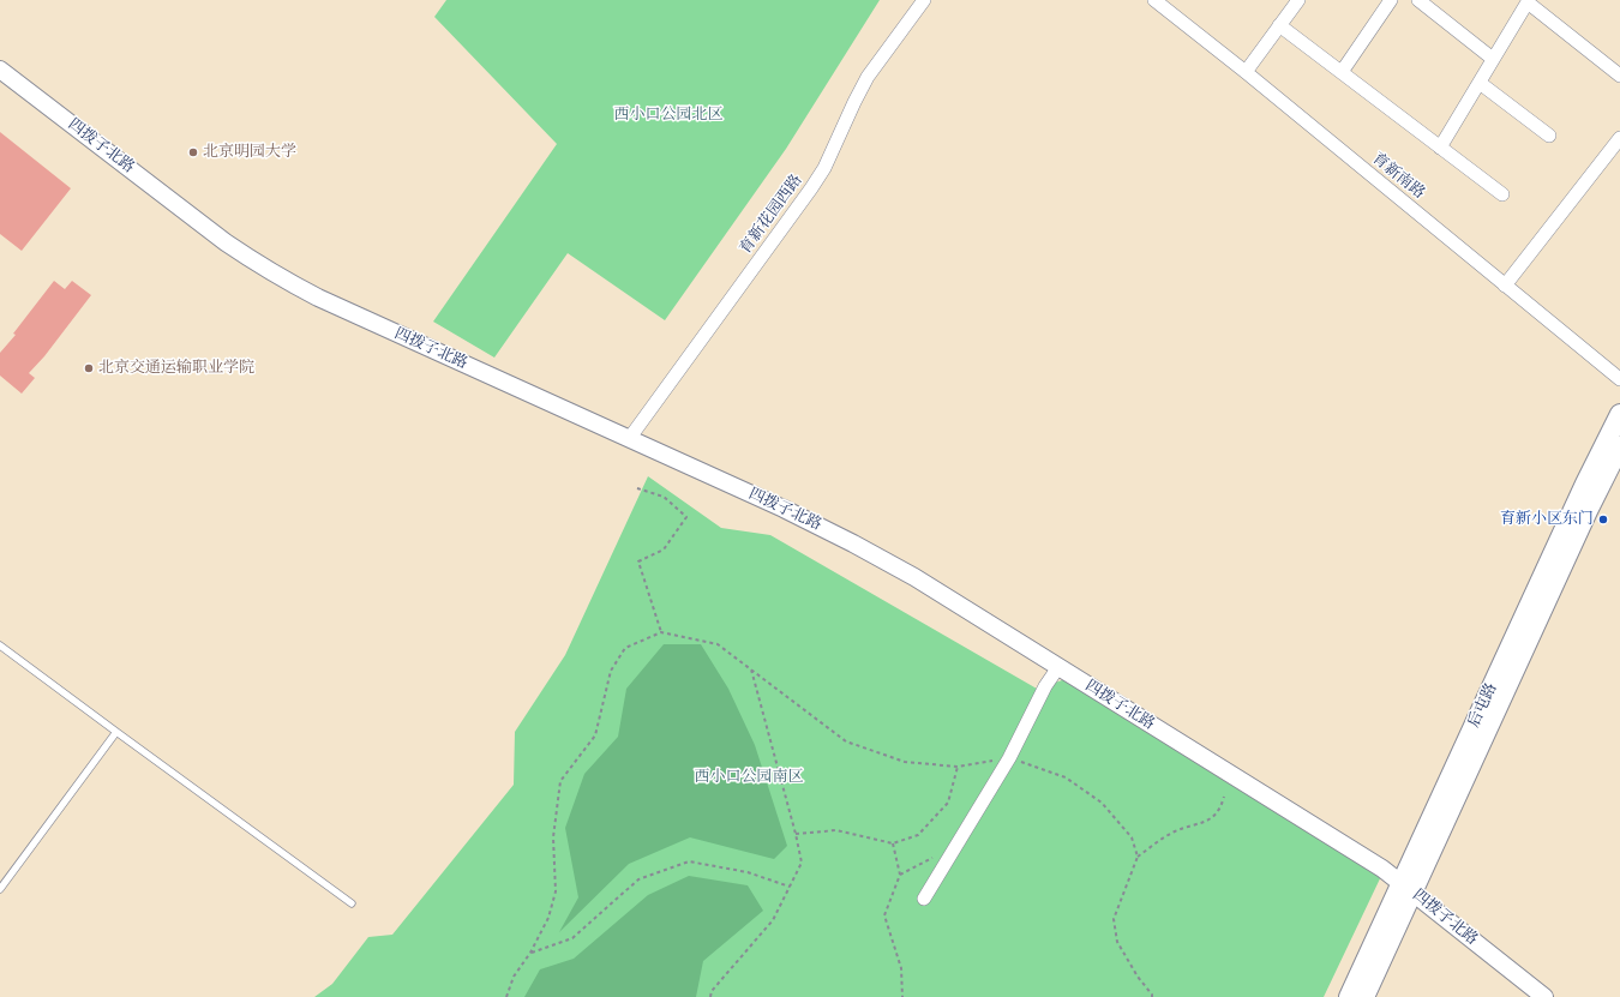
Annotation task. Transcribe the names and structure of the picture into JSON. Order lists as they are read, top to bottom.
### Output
{
  "streets": {
    "main road": ["后屯路"],
    "street": ["四拨子北路", "育新南路", "育新花园西路"]
  },
  "crossings": [
    ["四拨子北路", "育新花园西路"],
    ["四拨子北路", "后屯路"]
  ],
  "parks": ["西小口公园北区", "西小口公园南区"],
  "places": ["北京明园大学", "北京交通运输职业学院", "育新小区东门"]
}
